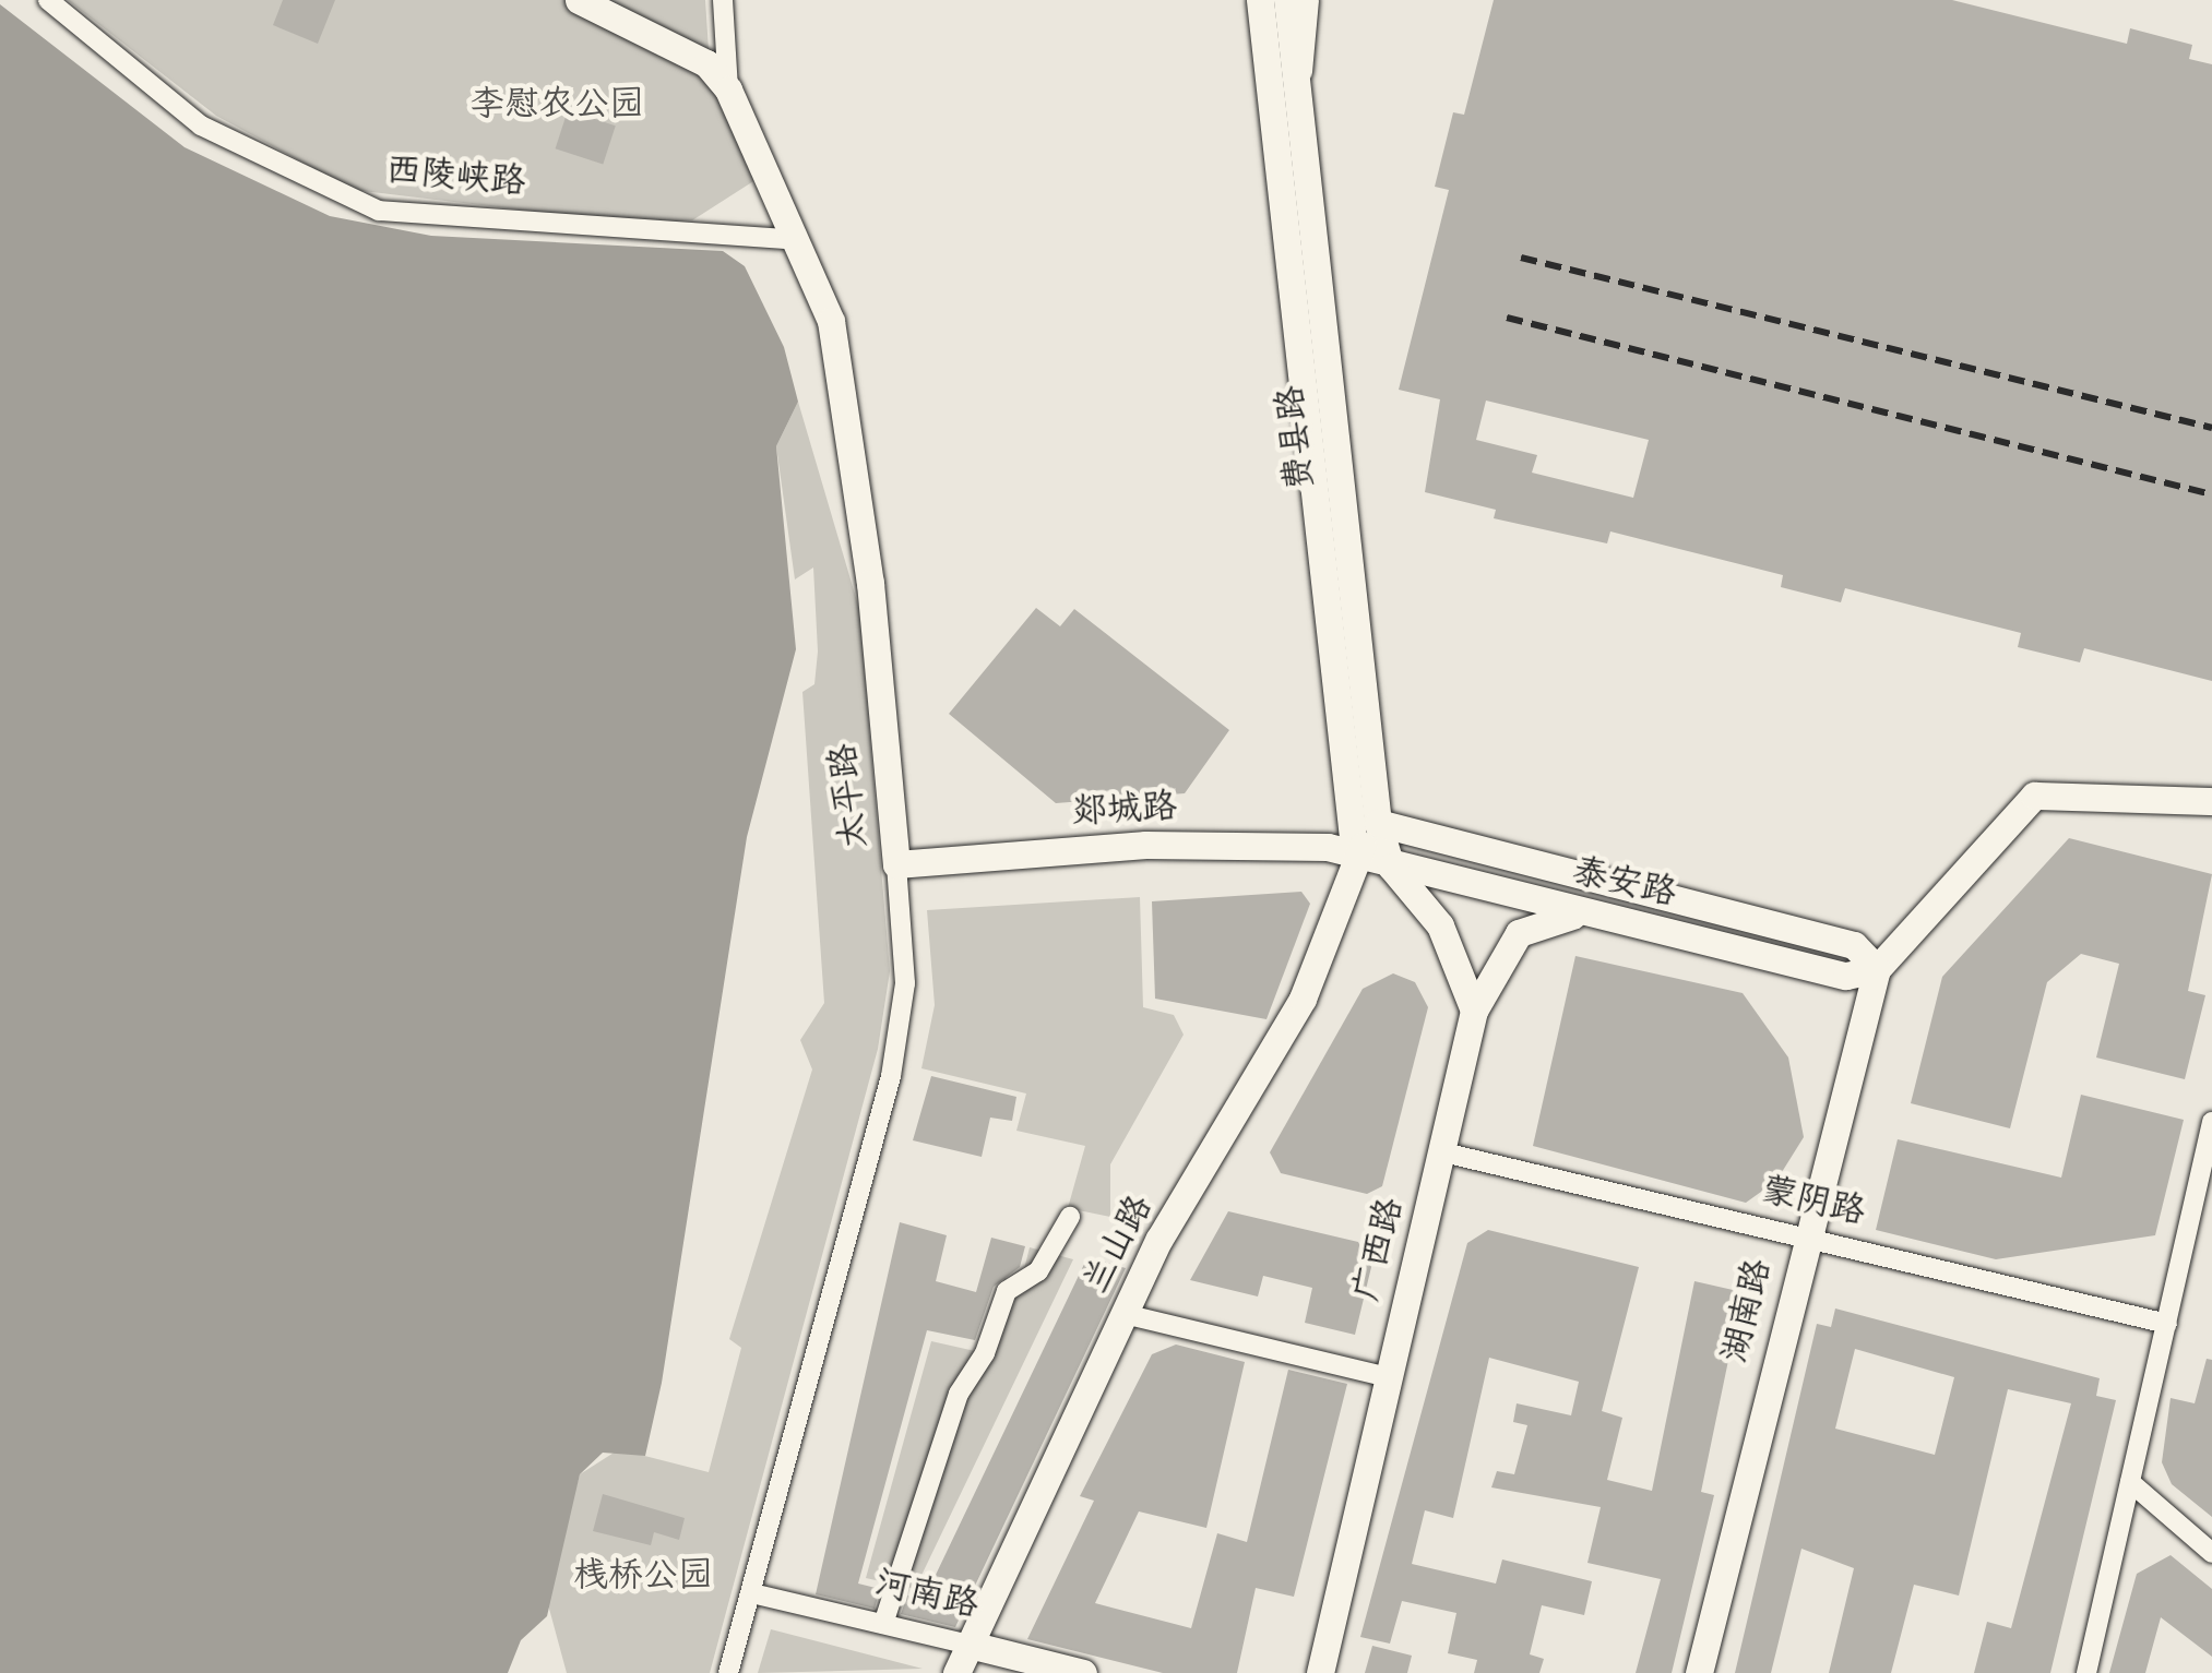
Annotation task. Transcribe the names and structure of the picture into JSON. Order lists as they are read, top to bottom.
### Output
{
  "streets": {
    "main road": [
      "费县路",
      "太平路",
      "郯城路",
      "泰安路",
      "兰山路",
      "广西路",
      "湖南路",
      "河南路"
    ],
    "street": ["西陵峡路", "蒙阴路"]
  },
  "crossings": [
    ["西陵峡路", "太平路"],
    ["费县路", "郯城路"],
    ["费县路", "泰安路"],
    ["费县路", "兰山路"],
    ["太平路", "郯城路"],
    ["太平路", "河南路"],
    ["郯城路", "泰安路"],
    ["郯城路", "兰山路"],
    ["泰安路", "兰山路"],
    ["泰安路", "广西路"],
    ["泰安路", "湖南路"],
    ["蒙阴路", "广西路"],
    ["蒙阴路", "湖南路"],
    ["兰山路", "河南路"]
  ],
  "parks": ["李慰农公园", "栈桥公园"]
}
